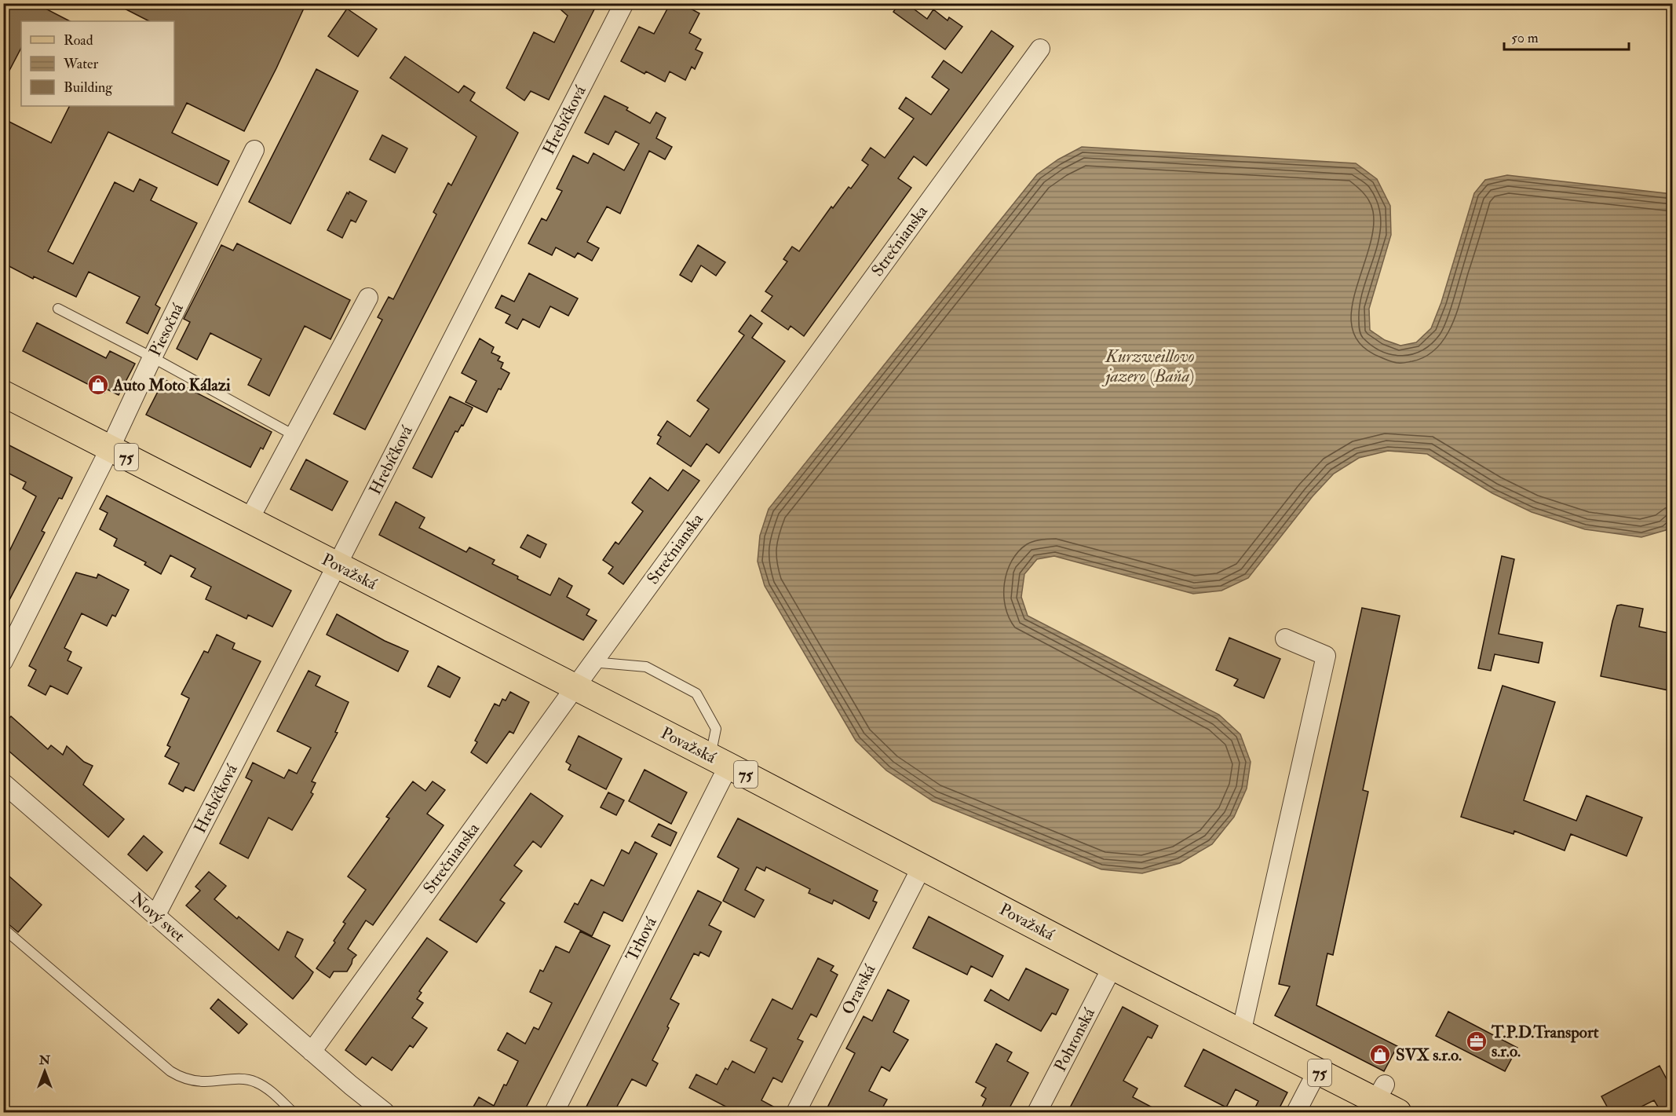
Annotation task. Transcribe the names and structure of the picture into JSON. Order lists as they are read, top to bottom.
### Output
{
  "streets": {
    "main road": ["75", "Považská"],
    "street": [
      "Hrebíčková",
      "Strečnianska",
      "Piesočná",
      "Nový svet",
      "Trhová",
      "Oravská",
      "Pohronská"
    ]
  },
  "crossings": [
    ["Hrebíčková", "Považská"],
    ["Hrebíčková", "Nový svet"],
    ["Strečnianska", "Považská"],
    ["Strečnianska", "Nový svet"],
    ["Piesočná", "Považská"],
    ["Považská", "Trhová"],
    ["Považská", "Oravská"],
    ["Považská", "Pohronská"]
  ],
  "water": ["Kurzweillovo jazero (Baňa)"],
  "places": {
    "shop": ["Auto Moto Kálazi", "SVX s.r.o."],
    "office": ["T.P.D.Transport s.r.o."]
  },
  "legend": ["Road", "Water", "Building"],
  "scale_bar": "50 m",
  "north": "top"
}
